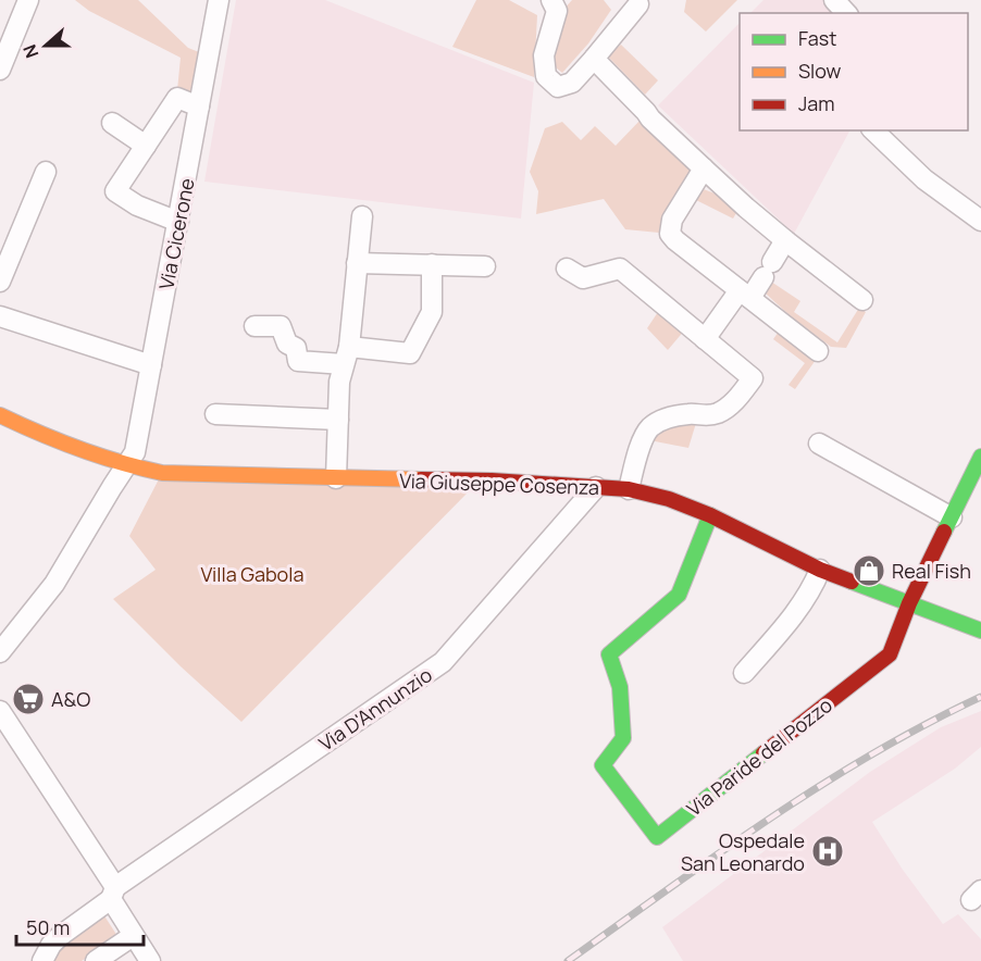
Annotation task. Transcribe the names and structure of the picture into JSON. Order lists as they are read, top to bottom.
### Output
{
  "streets": {
    "main road": ["Via Giuseppe Cosenza", "Via Paride del Pozzo"],
    "street": ["Via Cicerone", "Via D'Annunzio"]
  },
  "crossings": [
    ["Via Cicerone", "Via Giuseppe Cosenza"],
    ["Via Giuseppe Cosenza", "Via D'Annunzio"],
    ["Via Giuseppe Cosenza", "Via Paride del Pozzo"]
  ],
  "parks": ["Villa Gabola"],
  "places": {
    "shop": ["Real Fish"],
    "supermarket": ["A&O"],
    "hospital": ["Ospedale San Leonardo"]
  },
  "legend": ["Fast", "Slow", "Jam"],
  "scale_bar": "50 m",
  "north": "left"
}
